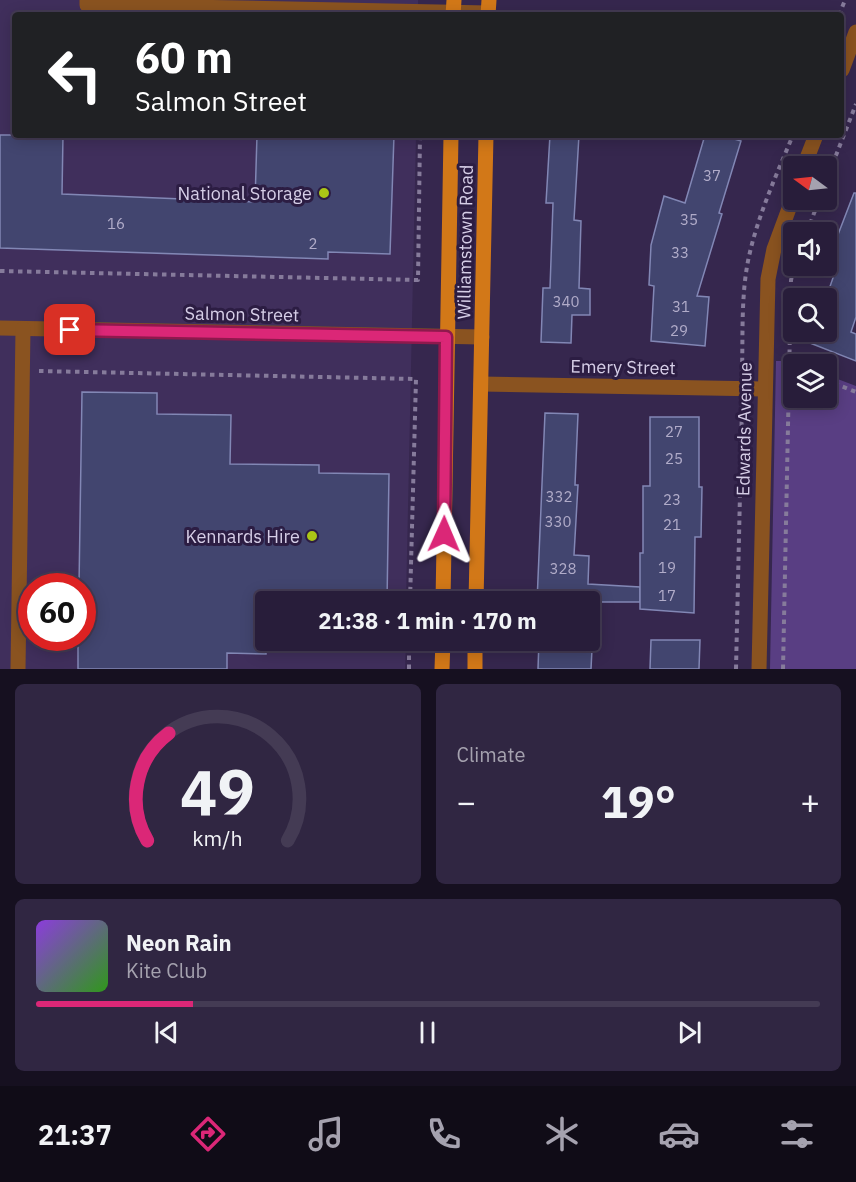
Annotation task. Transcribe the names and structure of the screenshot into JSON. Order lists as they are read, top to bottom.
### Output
{
  "streets": {
    "main road": ["Williamstown Road"],
    "street": ["Salmon Street", "Emery Street", "Edwards Avenue"]
  },
  "crossings": [
    ["Williamstown Road", "Salmon Street"],
    ["Williamstown Road", "Emery Street"],
    ["Emery Street", "Edwards Avenue"]
  ],
  "places": ["National Storage", "Kennards Hire"],
  "house_numbers": [
    "37",
    "35",
    "16",
    "2",
    "33",
    "340",
    "31",
    "29",
    "27",
    "25",
    "332",
    "23",
    "330",
    "21",
    "19",
    "328",
    "17"
  ],
  "north": "left",
  "page": {
    "turn": ["60 m", "Salmon Street"],
    "limit": "60",
    "trip": "21:38 · 1 min · 170 m",
    "tile": "Climate",
    "heat": ["−", "19°", "+"],
    "song": ["Neon Rain", "Kite Club"],
    "tabs": "21:37",
    "gauge": ["49", "km/h"]
  }
}
